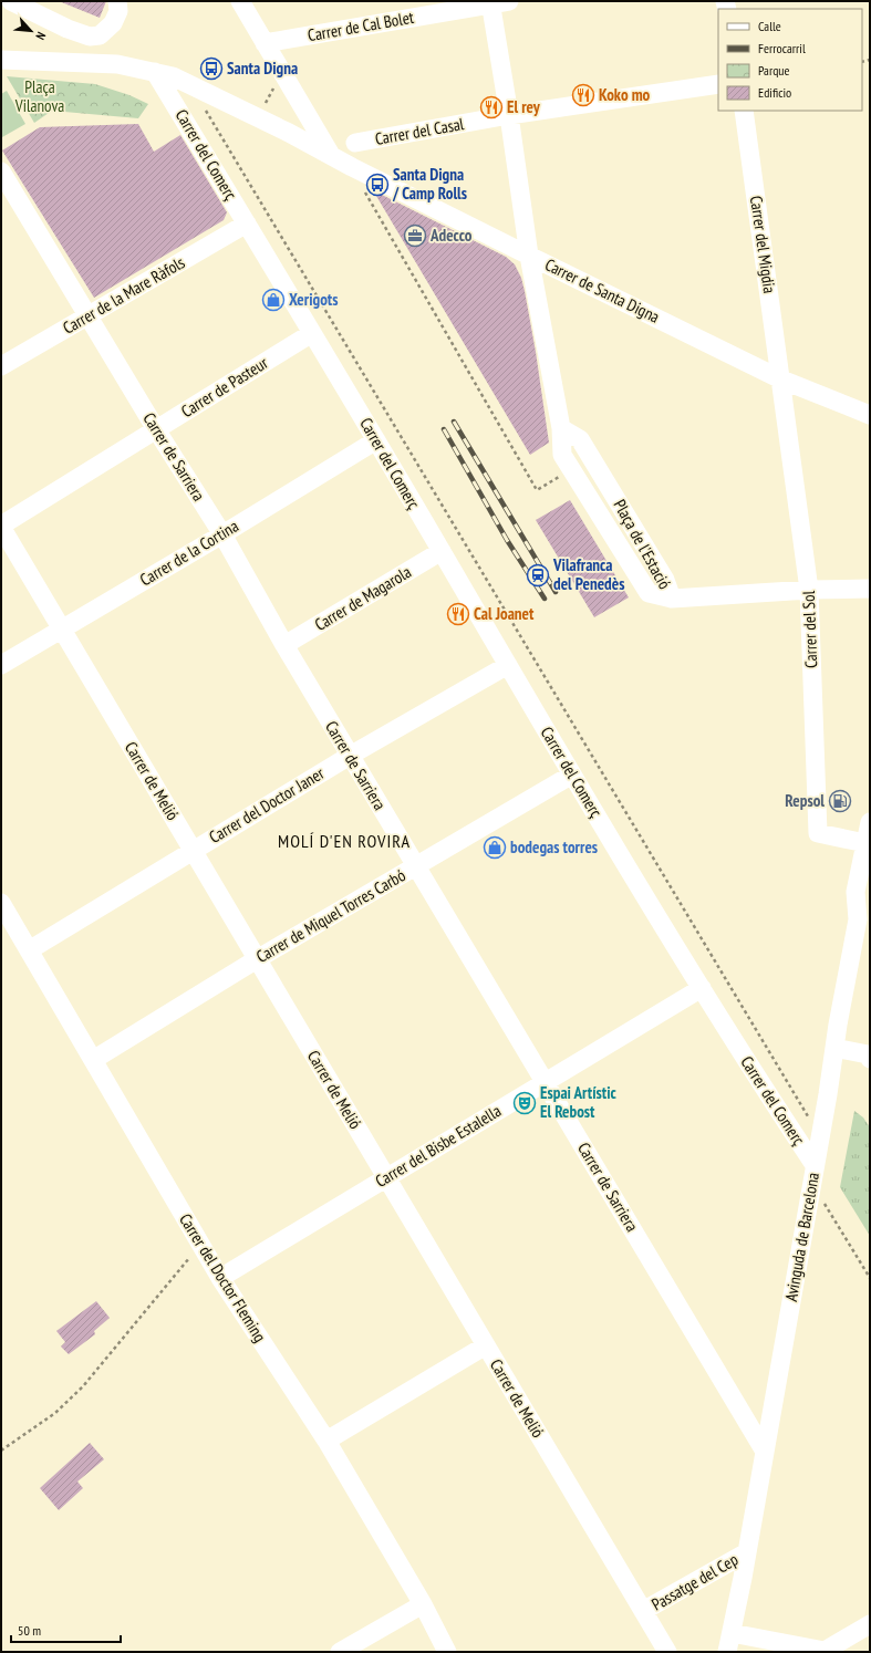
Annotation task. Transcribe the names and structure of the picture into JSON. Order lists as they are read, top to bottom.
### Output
{
  "streets": {
    "street": [
      "Carrer de Cal Bolet",
      "Carrer del Casal",
      "Carrer del Comerç",
      "Carrer del Migdia",
      "Carrer de Santa Digna",
      "Carrer de la Mare Ràfols",
      "Carrer de Pasteur",
      "Carrer de Sarriera",
      "Plaça de l'Estació",
      "Carrer de la Cortina",
      "Carrer de Magarola",
      "Carrer del Sol",
      "Carrer de Melió",
      "Carrer del Doctor Janer",
      "Carrer de Miquel Torres Carbó",
      "Carrer del Bisbe Estalella",
      "Avinguda de Barcelona",
      "Carrer del Doctor Fleming",
      "Passatge del Cep"
    ]
  },
  "crossings": [
    ["Carrer del Comerç", "Carrer de Santa Digna"],
    ["Carrer del Comerç", "Carrer de la Mare Ràfols"],
    ["Carrer del Comerç", "Carrer de Pasteur"],
    ["Carrer del Comerç", "Carrer de la Cortina"],
    ["Carrer del Comerç", "Carrer de Magarola"],
    ["Carrer del Comerç", "Carrer del Doctor Janer"],
    ["Carrer del Comerç", "Carrer de Miquel Torres Carbó"],
    ["Carrer del Comerç", "Carrer del Bisbe Estalella"],
    ["Carrer del Comerç", "Avinguda de Barcelona"],
    ["Carrer del Migdia", "Carrer de Santa Digna"],
    ["Carrer del Migdia", "Carrer del Sol"],
    ["Carrer de Santa Digna", "Plaça de l'Estació"],
    ["Carrer de Santa Digna", "Carrer del Sol"],
    ["Carrer de la Mare Ràfols", "Carrer de Sarriera"],
    ["Carrer de Pasteur", "Carrer de Sarriera"],
    ["Carrer de Pasteur", "Carrer de Melió"],
    ["Carrer de Sarriera", "Carrer de la Cortina"],
    ["Carrer de Sarriera", "Carrer de Magarola"],
    ["Carrer de Sarriera", "Carrer del Doctor Janer"],
    ["Carrer de Sarriera", "Carrer de Miquel Torres Carbó"],
    ["Carrer de Sarriera", "Carrer del Bisbe Estalella"],
    ["Carrer de Sarriera", "Avinguda de Barcelona"],
    ["Plaça de l'Estació", "Carrer del Sol"],
    ["Carrer de la Cortina", "Carrer de Melió"],
    ["Carrer del Sol", "Avinguda de Barcelona"],
    ["Carrer de Melió", "Carrer del Doctor Janer"],
    ["Carrer de Melió", "Carrer de Miquel Torres Carbó"],
    ["Carrer de Melió", "Carrer del Bisbe Estalella"],
    ["Carrer de Melió", "Passatge del Cep"],
    ["Carrer del Doctor Janer", "Carrer del Doctor Fleming"],
    ["Carrer de Miquel Torres Carbó", "Carrer del Doctor Fleming"],
    ["Carrer del Bisbe Estalella", "Carrer del Doctor Fleming"],
    ["Avinguda de Barcelona", "Passatge del Cep"]
  ],
  "districts": ["MOLÍ D'EN ROVIRA"],
  "parks": ["Plaça Vilanova"],
  "places": {
    "bus stop": ["Santa Digna", "Santa Digna / Camp Rolls"],
    "restaurant": ["Koko mo", "El rey", "Cal Joanet"],
    "office": ["Adecco"],
    "shop": ["Xerigots", "bodegas torres"],
    "station": ["Vilafranca del Penedès"],
    "fuel station": ["Repsol"],
    "theatre": ["Espai Artístic El Rebost"]
  },
  "legend": [
    "Calle",
    "Ferrocarril",
    "Parque",
    "Edificio"
  ],
  "scale_bar": "50 m",
  "north": "bottom right"
}
